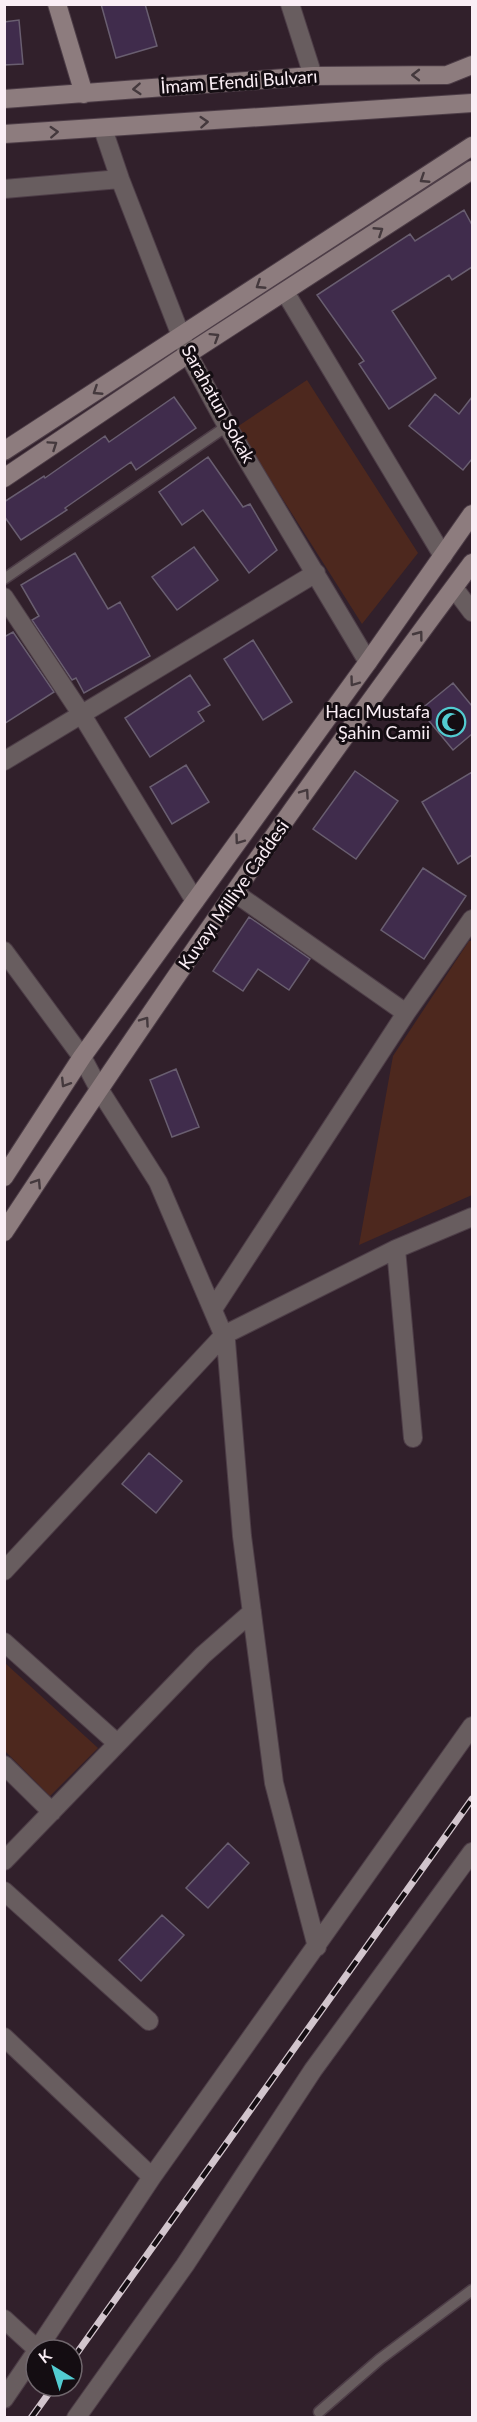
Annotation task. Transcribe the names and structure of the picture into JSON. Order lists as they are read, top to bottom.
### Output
{
  "streets": {
    "main road": ["İmam Efendi Bulvarı", "Kuvayı Milliye Caddesi"],
    "street": ["Sarahatun Sokak"]
  },
  "crossings": [
    ["İmam Efendi Bulvarı", "Sarahatun Sokak"],
    ["Sarahatun Sokak", "Kuvayı Milliye Caddesi"]
  ],
  "places": {
    "mosque": ["Hacı Mustafa Şahin Camii"]
  },
  "north": "top left"
}
